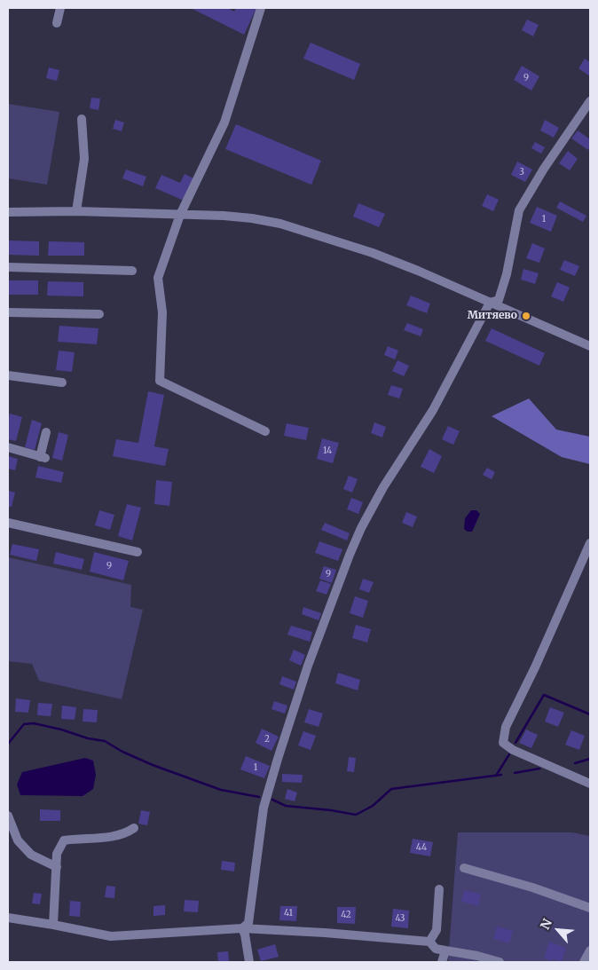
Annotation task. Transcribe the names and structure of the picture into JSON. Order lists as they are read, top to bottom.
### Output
{
  "places": ["Митяево"],
  "house_numbers": [
    "9",
    "3",
    "1",
    "14",
    "9",
    "9",
    "2",
    "1",
    "44",
    "41",
    "42",
    "43"
  ],
  "north": "top left"
}
